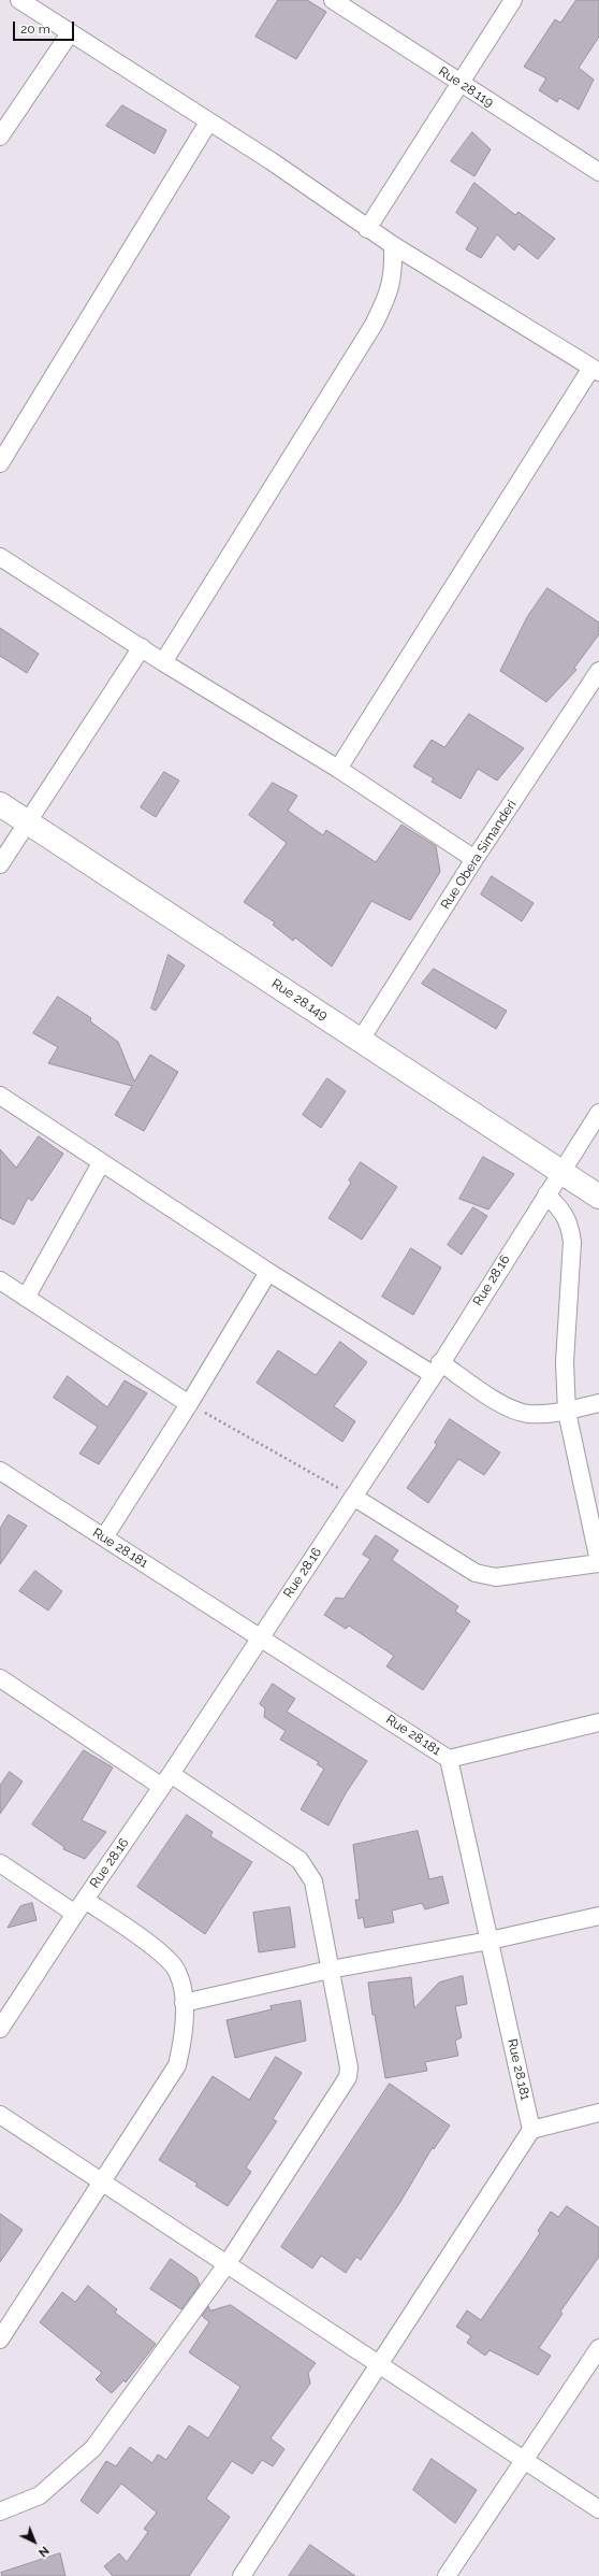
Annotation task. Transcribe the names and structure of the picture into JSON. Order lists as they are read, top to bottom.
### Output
{
  "streets": {
    "street": [
      "Rue 28.119",
      "Rue Obera Simanderi",
      "Rue 28.149",
      "Rue 28.16",
      "Rue 28.181"
    ]
  },
  "crossings": [
    ["Rue Obera Simanderi", "Rue 28.149"],
    ["Rue 28.149", "Rue 28.16"],
    ["Rue 28.16", "Rue 28.181"]
  ],
  "scale_bar": "20 m",
  "north": "bottom right"
}
